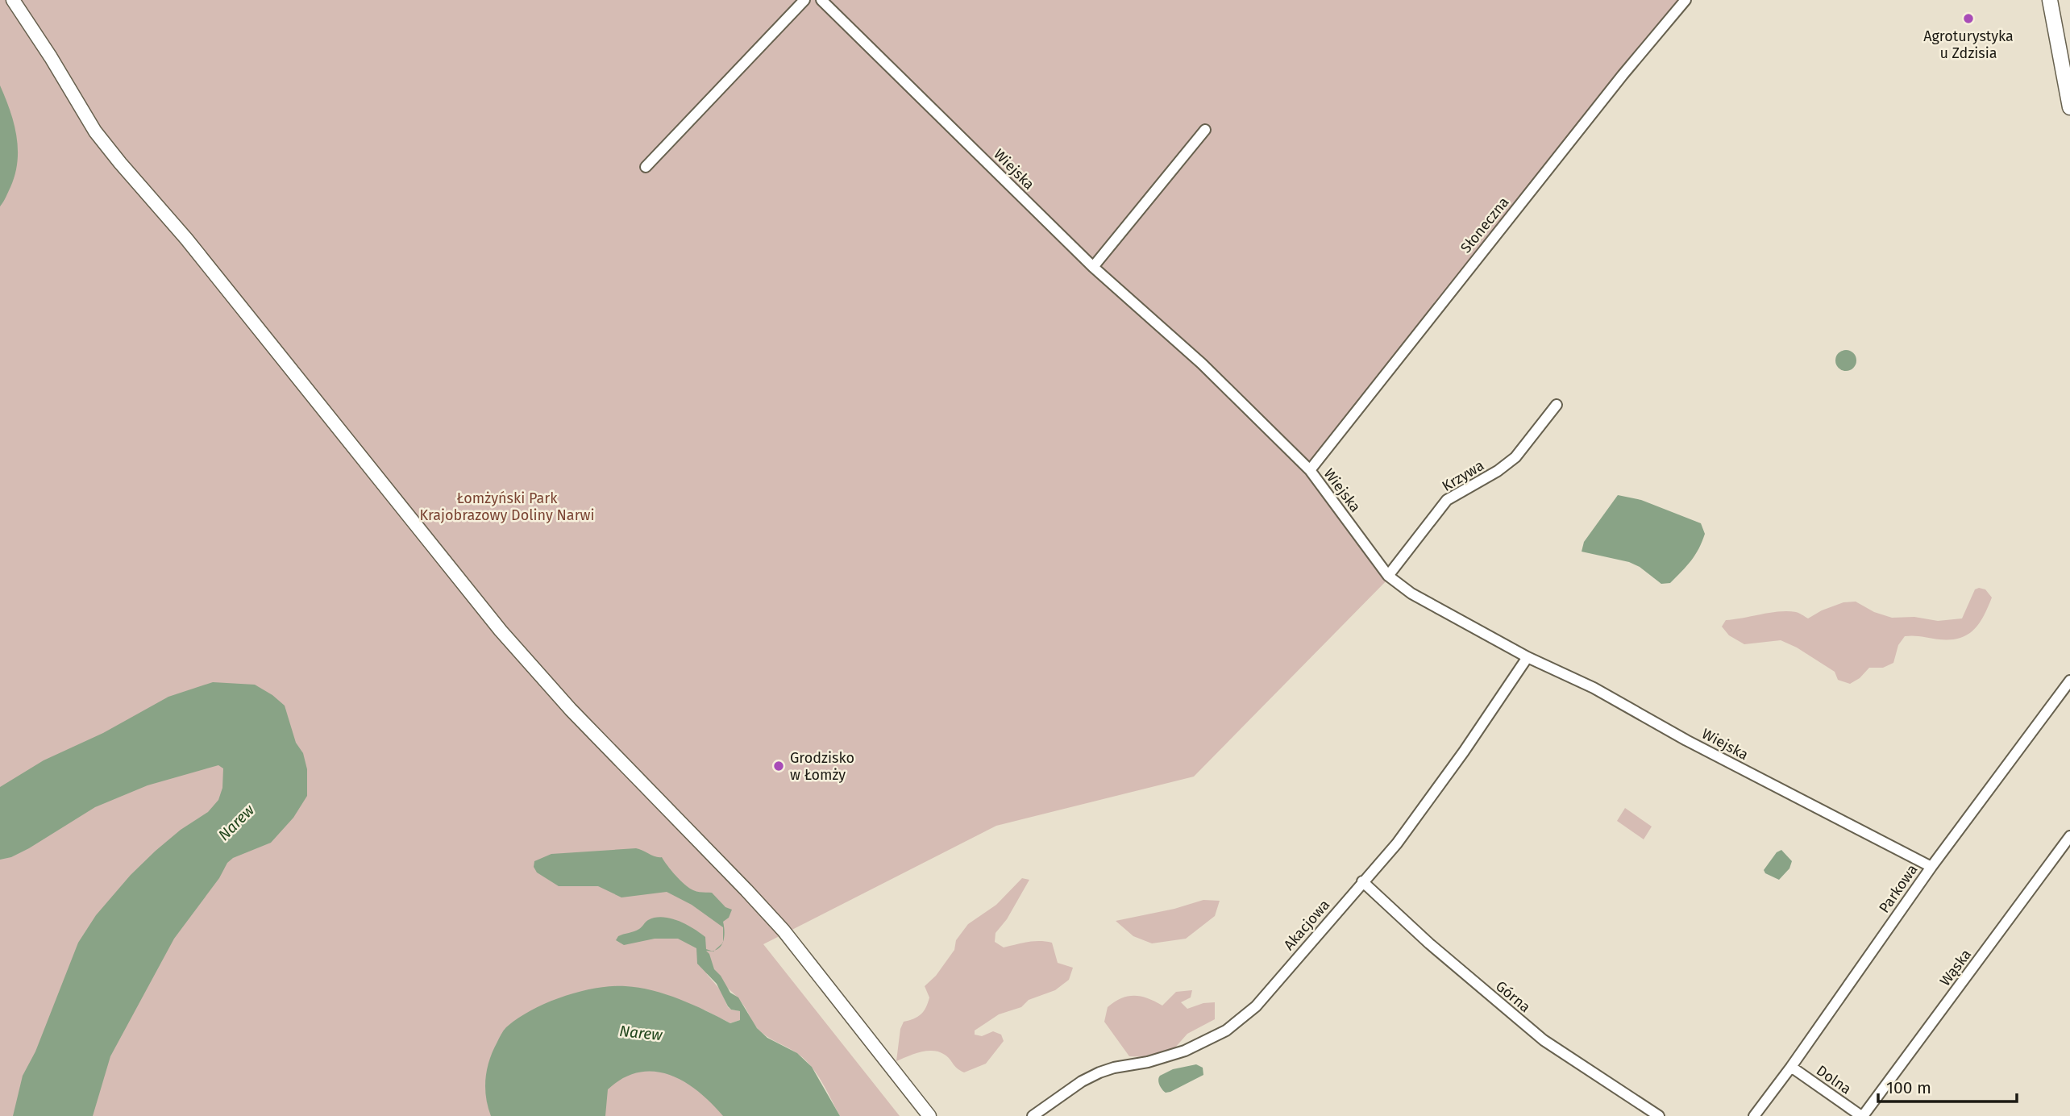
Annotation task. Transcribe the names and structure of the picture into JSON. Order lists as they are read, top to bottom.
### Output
{
  "streets": {
    "street": [
      "Wiejska",
      "Słoneczna",
      "Krzywa",
      "Parkowa",
      "Akacjowa",
      "Wąska",
      "Górna",
      "Dolna"
    ]
  },
  "crossings": [
    ["Wiejska", "Słoneczna"],
    ["Wiejska", "Krzywa"],
    ["Wiejska", "Parkowa"],
    ["Wiejska", "Akacjowa"],
    ["Parkowa", "Dolna"],
    ["Akacjowa", "Górna"],
    ["Wąska", "Dolna"]
  ],
  "water": ["Narew"],
  "parks": ["Łomżyński Park Krajobrazowy Doliny Narwi"],
  "places": ["Agroturystyka u Zdzisia", "Grodzisko w Łomży"],
  "scale_bar": "100 m"
}
